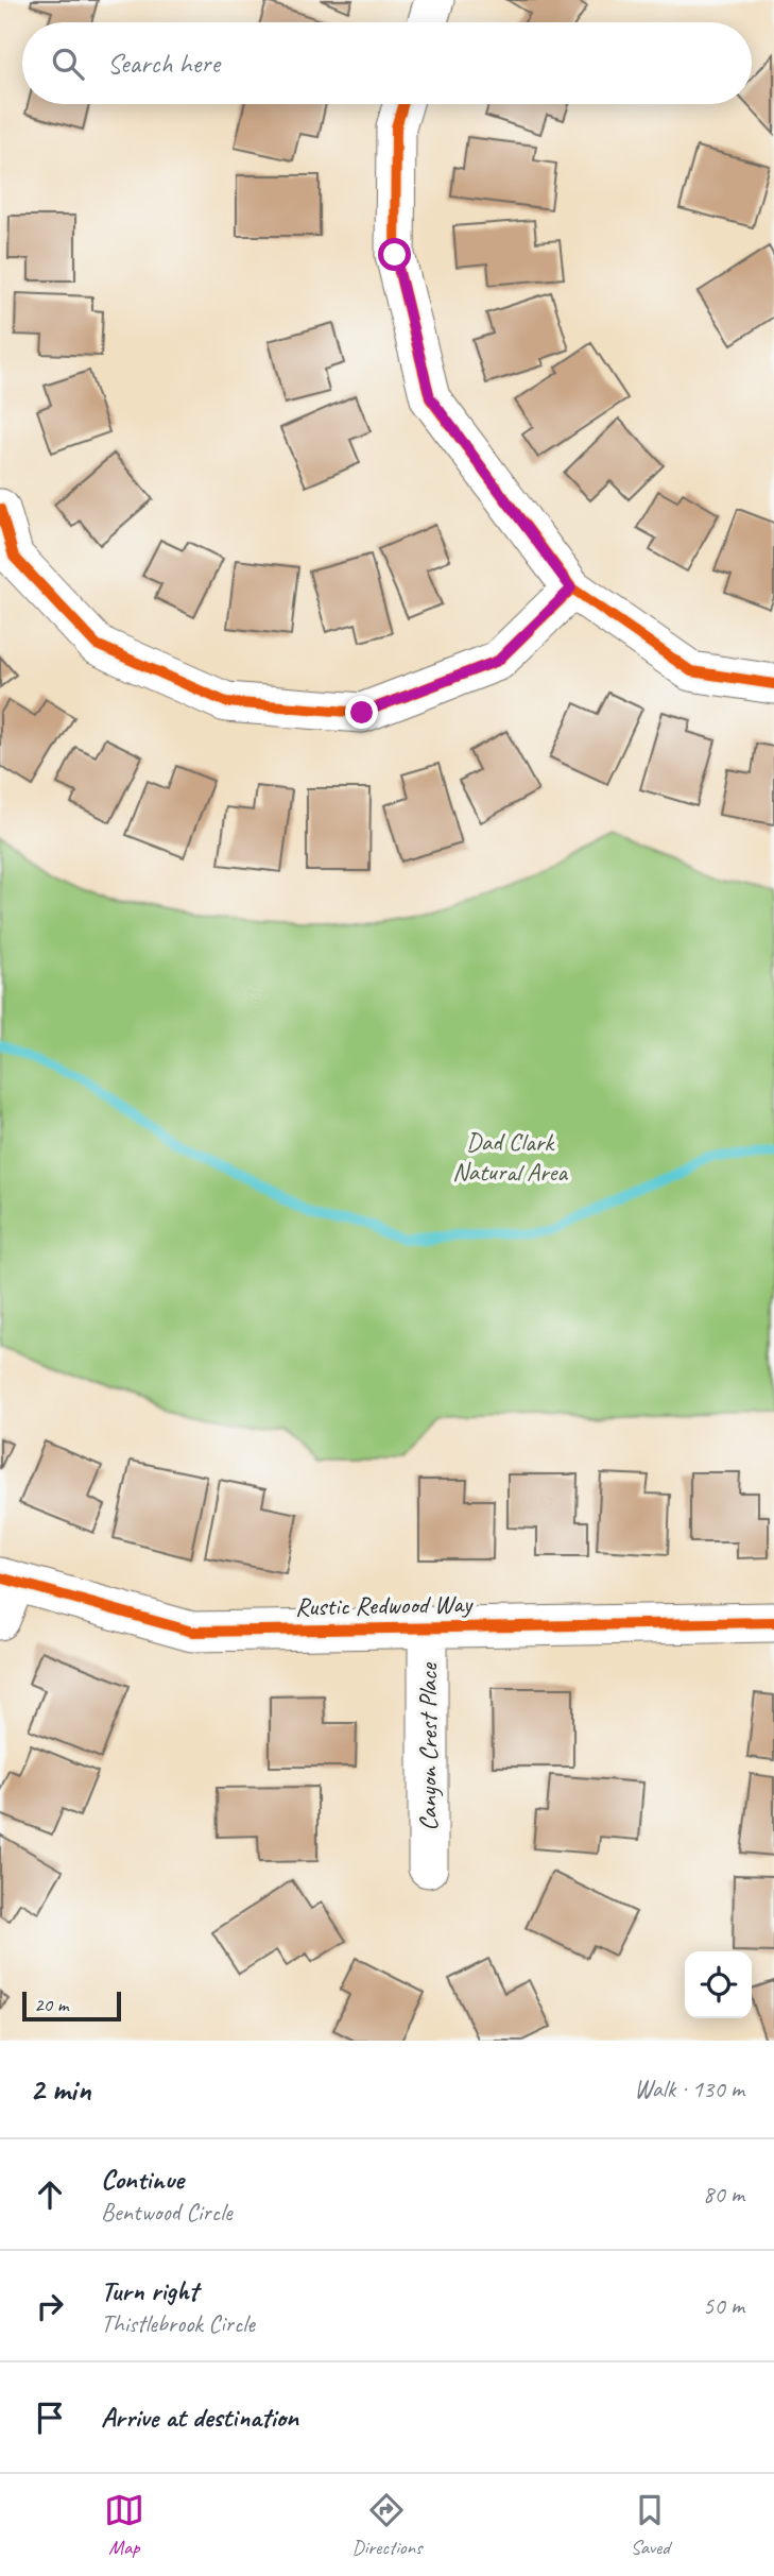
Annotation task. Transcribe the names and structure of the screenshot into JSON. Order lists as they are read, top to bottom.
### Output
{
  "streets": {
    "street": ["Rustic Redwood Way", "Canyon Crest Place"]
  },
  "crossings": [
    ["Rustic Redwood Way", "Canyon Crest Place"]
  ],
  "parks": ["Dad Clark Natural Area"],
  "scale_bar": "20 m",
  "page": {
    "search": "Search here",
    "scale": "20 m",
    "heading": ["2 min", "Walk · 130 m"],
    "list": [
      ["Continue", "Bentwood Circle", "80 m"],
      ["Turn right", "Thistlebrook Circle", "50 m"],
      "Arrive at destination"
    ],
    "nav": ["Map", "Directions", "Saved"]
  }
}
